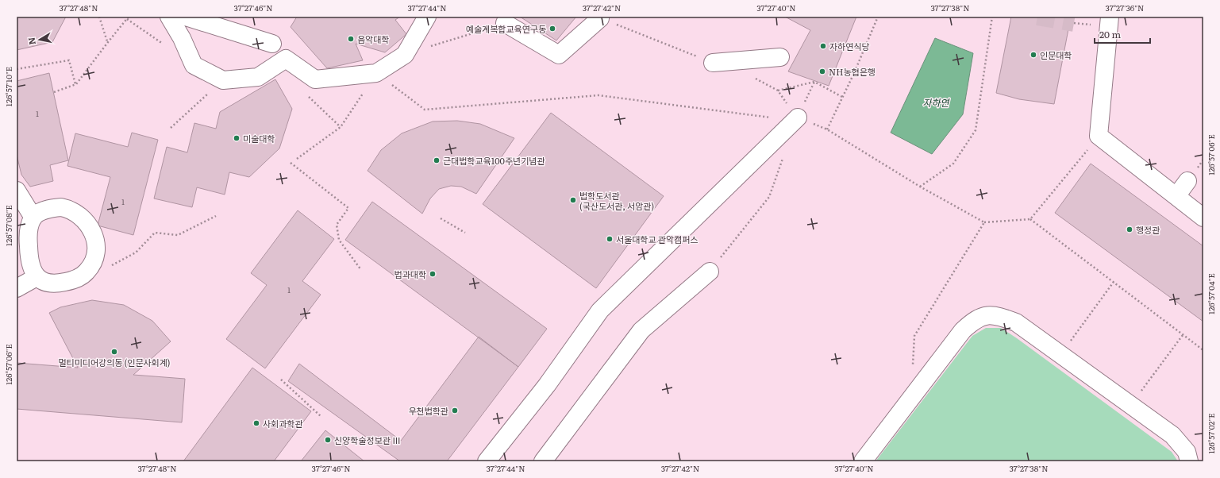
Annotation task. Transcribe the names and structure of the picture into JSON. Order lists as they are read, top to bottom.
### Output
{
  "water": ["자하연"],
  "places": [
    "예술계복합교육연구동",
    "음악대학",
    "자하연식당",
    "인문대학",
    "NH농협은행",
    "미술대학",
    "근대법학교육100주년기념관",
    "법학도서관 (국산도서관, 서암관)",
    "행정관",
    "서울대학교 관악캠퍼스",
    "법과대학",
    "멀티미디어강의동 (인문사회계)",
    "우천법학관",
    "사회과학관",
    "신양학술정보관 Ⅲ"
  ],
  "house_numbers": ["1", "1", "1"],
  "scale_bar": "20 m",
  "north": "left",
  "coordinates": [
    "37°27'48\"N",
    "37°27'46\"N",
    "37°27'44\"N",
    "37°27'42\"N",
    "37°27'40\"N",
    "37°27'38\"N",
    "37°27'36\"N",
    "126°57'10\"E",
    "126°57'06\"E",
    "126°57'08\"E",
    "126°57'04\"E",
    "126°57'02\"E"
  ]
}
